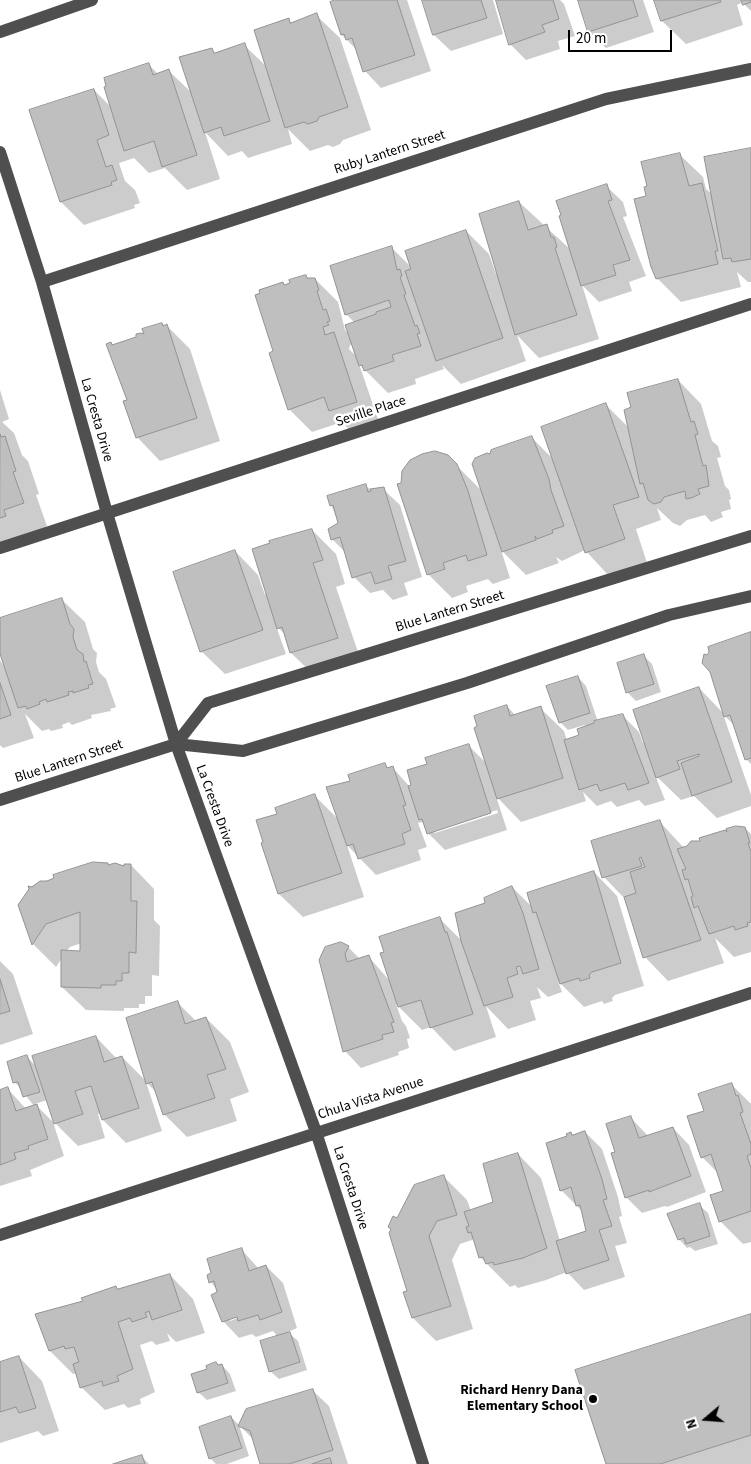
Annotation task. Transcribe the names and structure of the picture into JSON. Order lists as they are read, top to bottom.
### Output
{
  "streets": {
    "street": [
      "Ruby Lantern Street",
      "Seville Place",
      "La Cresta Drive",
      "Blue Lantern Street",
      "Chula Vista Avenue"
    ]
  },
  "crossings": [
    ["Ruby Lantern Street", "La Cresta Drive"],
    ["Seville Place", "La Cresta Drive"],
    ["La Cresta Drive", "Blue Lantern Street"],
    ["La Cresta Drive", "Chula Vista Avenue"]
  ],
  "places": ["Richard Henry Dana Elementary School"],
  "scale_bar": "20 m",
  "north": "left"
}
